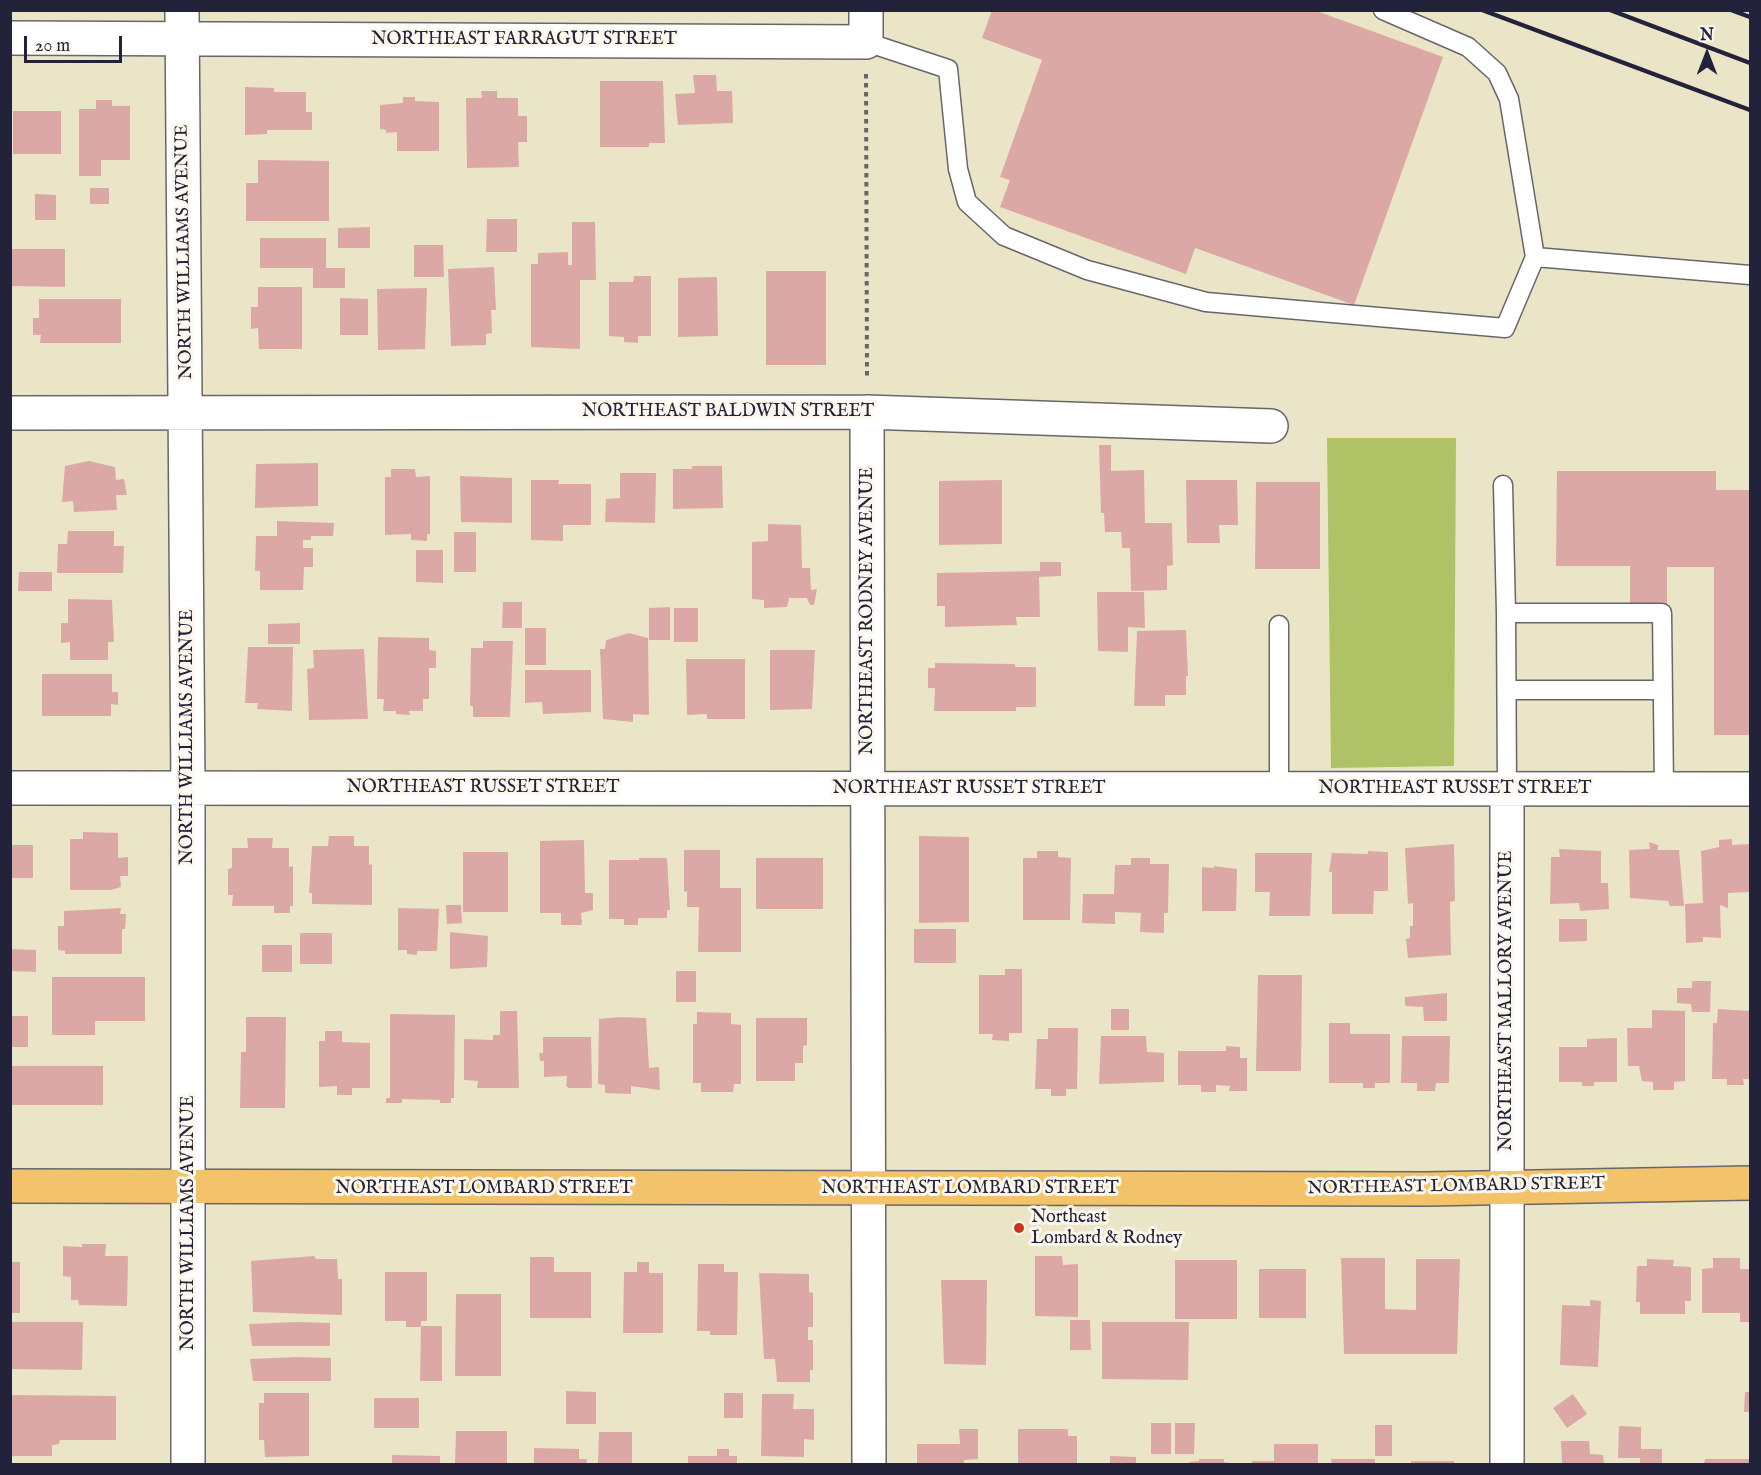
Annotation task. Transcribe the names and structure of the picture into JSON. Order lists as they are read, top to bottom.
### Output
{
  "streets": {
    "main road": ["NORTHEAST LOMBARD STREET"],
    "street": [
      "NORTHEAST FARRAGUT STREET",
      "NORTH WILLIAMS AVENUE",
      "NORTHEAST BALDWIN STREET",
      "NORTHEAST RODNEY AVENUE",
      "NORTHEAST RUSSET STREET",
      "NORTHEAST MALLORY AVENUE"
    ]
  },
  "crossings": [
    ["NORTHEAST FARRAGUT STREET", "NORTH WILLIAMS AVENUE"],
    ["NORTH WILLIAMS AVENUE", "NORTHEAST BALDWIN STREET"],
    ["NORTH WILLIAMS AVENUE", "NORTHEAST RUSSET STREET"],
    ["NORTH WILLIAMS AVENUE", "NORTHEAST LOMBARD STREET"],
    ["NORTHEAST BALDWIN STREET", "NORTHEAST RODNEY AVENUE"],
    ["NORTHEAST RODNEY AVENUE", "NORTHEAST RUSSET STREET"],
    ["NORTHEAST RODNEY AVENUE", "NORTHEAST LOMBARD STREET"],
    ["NORTHEAST RUSSET STREET", "NORTHEAST MALLORY AVENUE"],
    ["NORTHEAST MALLORY AVENUE", "NORTHEAST LOMBARD STREET"]
  ],
  "places": ["Northeast Lombard & Rodney"],
  "scale_bar": "20 m",
  "north": "top"
}
